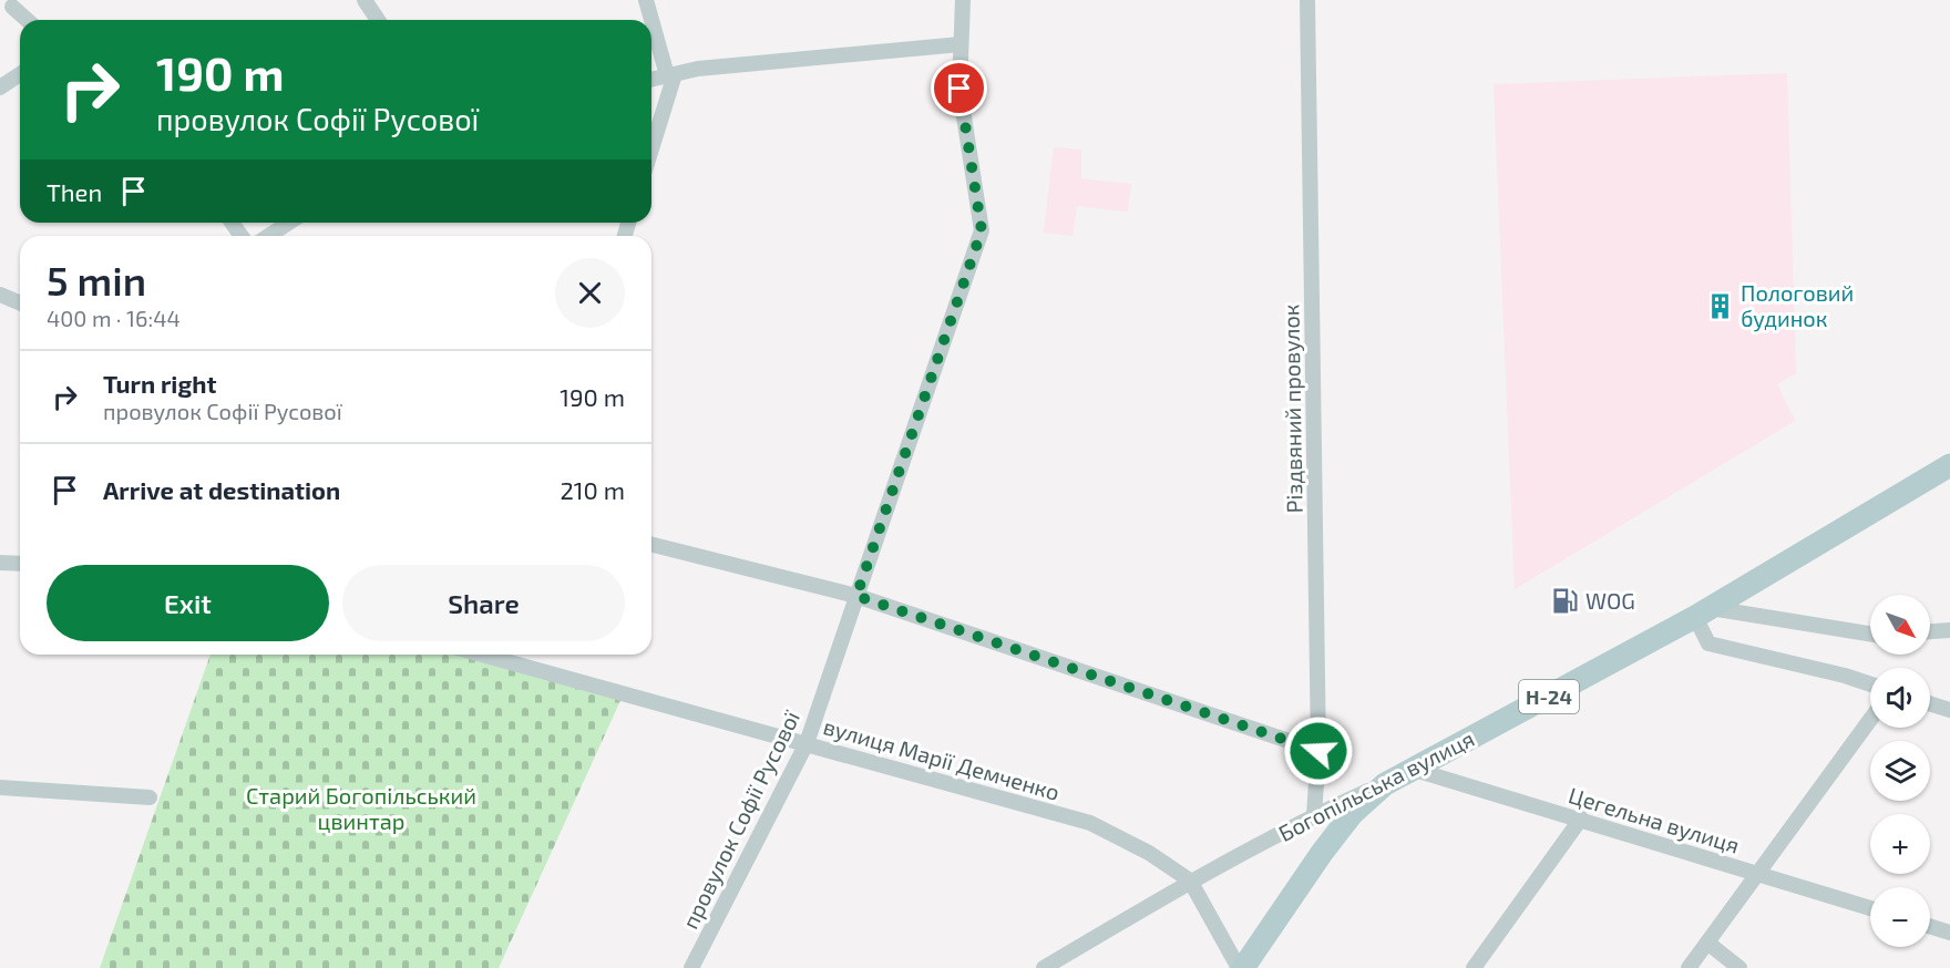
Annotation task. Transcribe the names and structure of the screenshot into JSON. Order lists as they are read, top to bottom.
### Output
{
  "streets": {
    "main road": ["Н-24", "Богопільська вулиця"],
    "street": [
      "Різдвяний провулок",
      "вулиця Марії Демченко",
      "провулок Софії Русової",
      "Цегельна вулиця"
    ]
  },
  "crossings": [
    ["Різдвяний провулок", "Богопільська вулиця"],
    ["Н-24", "вулиця Марії Демченко"],
    ["Н-24", "Богопільська вулиця"],
    ["вулиця Марії Демченко", "Богопільська вулиця"],
    ["вулиця Марії Демченко", "провулок Софії Русової"],
    ["Богопільська вулиця", "Цегельна вулиця"]
  ],
  "parks": ["Старий Богопільський цвинтар"],
  "places": {
    "building": ["Пологовий будинок"],
    "fuel station": ["WOG"]
  },
  "north": "bottom right",
  "page": {
    "turn": ["190 m", "провулок Софії Русової"],
    "then": "Then",
    "heading": ["5 min", "400 m · 16:44"],
    "list": [
      {
        "name": "Turn right",
        "note": "провулок Софії Русової",
        "value": "190 m"
      },
      {
        "name": "Arrive at destination",
        "value": "210 m"
      }
    ],
    "buttons": ["Exit", "Share"],
    "map_buttons": ["+", "−"]
  }
}
